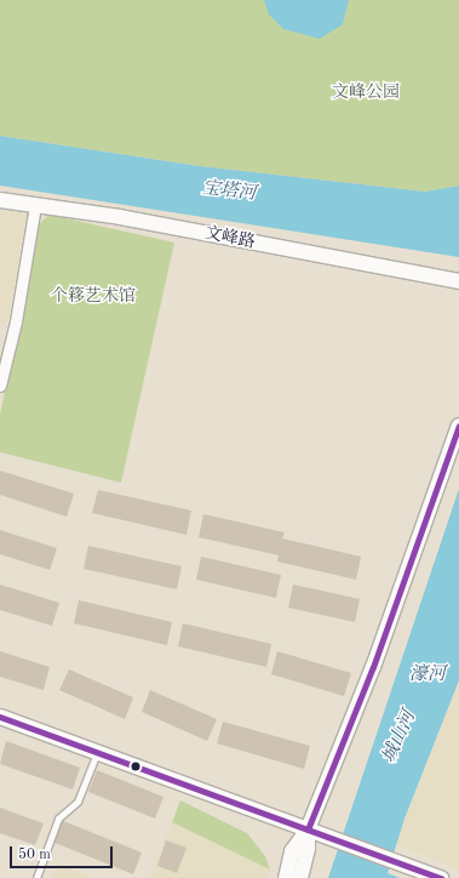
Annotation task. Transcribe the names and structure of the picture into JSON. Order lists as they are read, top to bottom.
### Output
{
  "streets": {
    "street": ["文峰路"]
  },
  "water": ["宝塔河", "濠河", "城山河"],
  "parks": ["文峰公园", "个簃艺术馆"],
  "scale_bar": "50 m"
}
